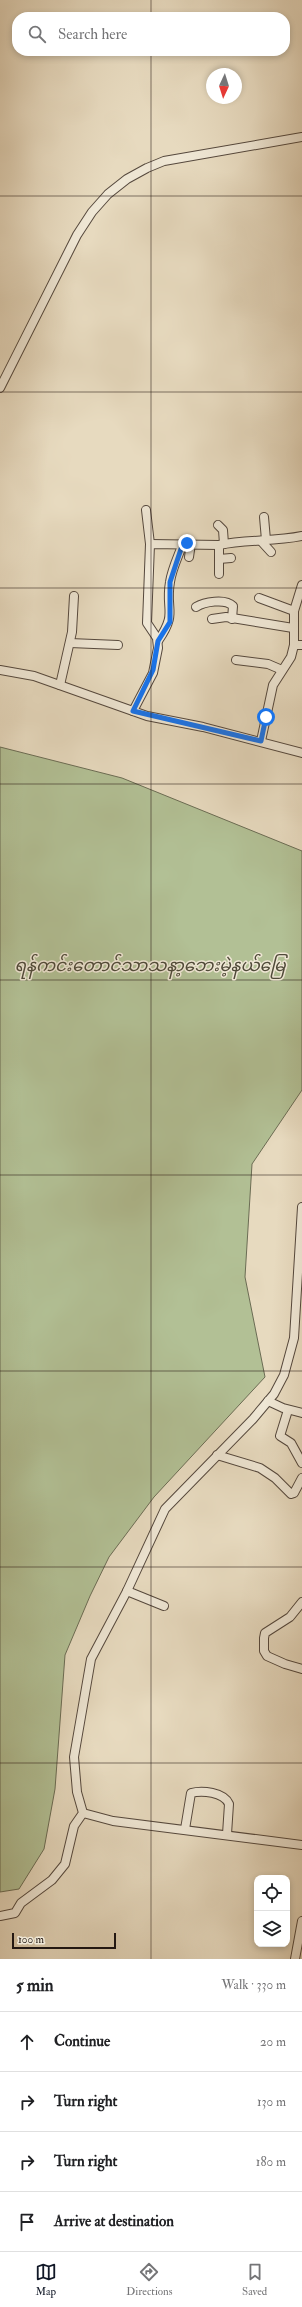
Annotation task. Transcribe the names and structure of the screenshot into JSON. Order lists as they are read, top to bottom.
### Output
{
  "parks": ["ရန်ကင်းတောင်သာသနာ့ဘေးမဲ့နယ်မြေ"],
  "scale_bar": "100 m",
  "north": "bottom",
  "page": {
    "search": "Search here",
    "scale": "100 m",
    "heading": ["5 min", "Walk · 330 m"],
    "list": [
      ["Continue", "20 m"],
      ["Turn right", "130 m"],
      ["Turn right", "180 m"],
      "Arrive at destination"
    ],
    "nav": ["Map", "Directions", "Saved"]
  }
}
